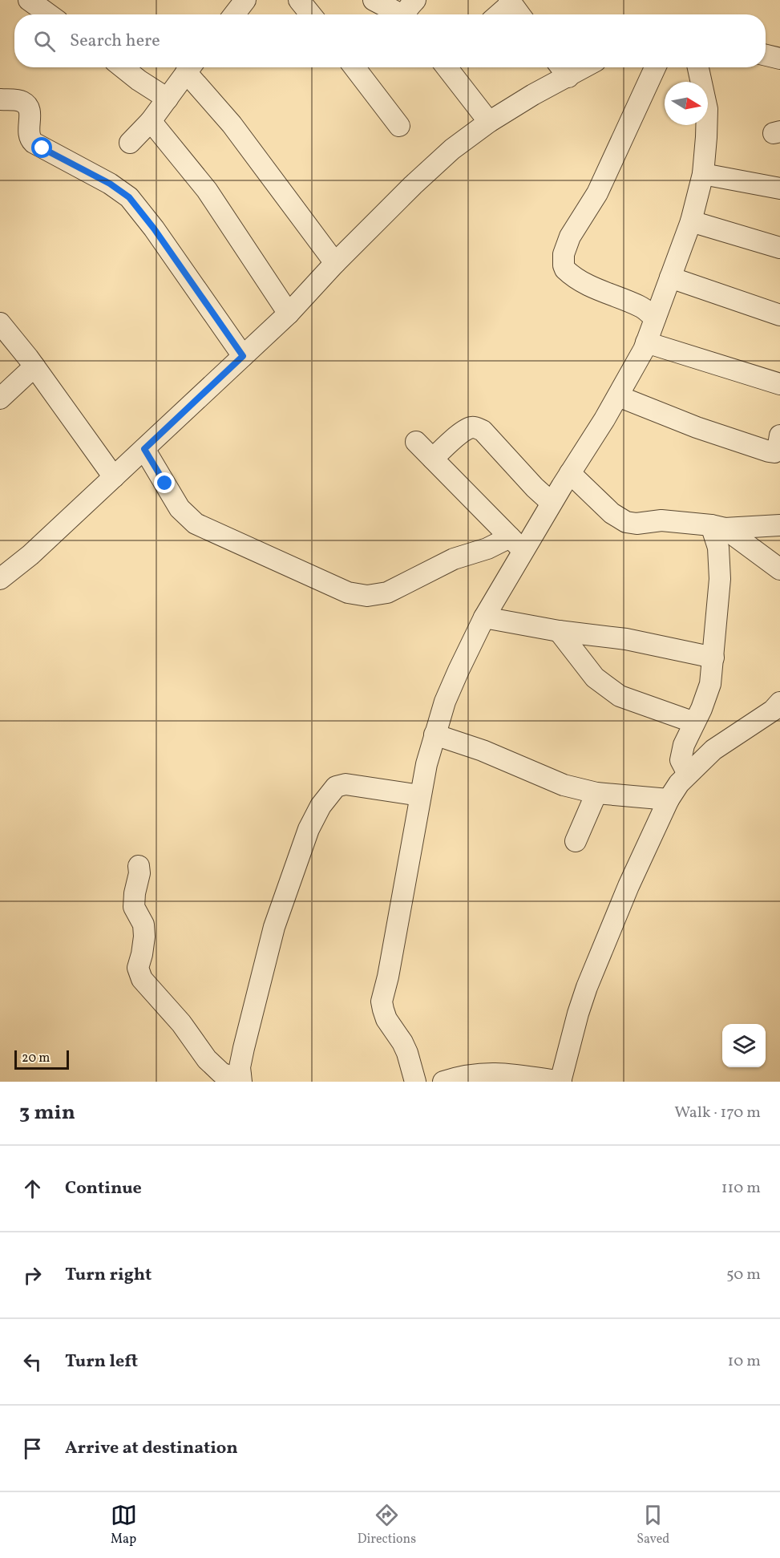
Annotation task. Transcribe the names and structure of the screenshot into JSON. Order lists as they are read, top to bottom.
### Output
{
  "scale_bar": "20 m",
  "north": "right",
  "page": {
    "search": "Search here",
    "scale": "20 m",
    "heading": ["3 min", "Walk · 170 m"],
    "list": [
      ["Continue", "110 m"],
      ["Turn right", "50 m"],
      ["Turn left", "10 m"],
      "Arrive at destination"
    ],
    "nav": ["Map", "Directions", "Saved"]
  }
}
